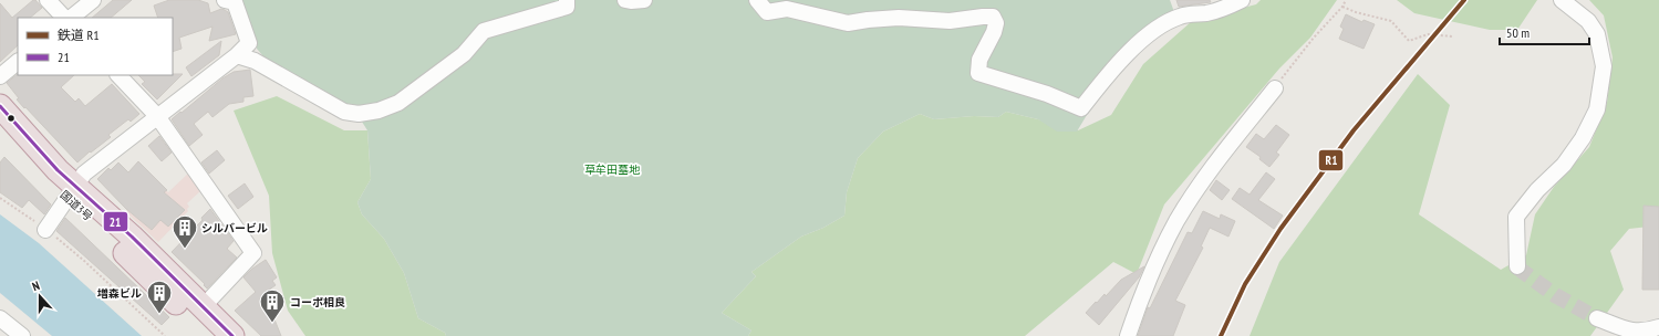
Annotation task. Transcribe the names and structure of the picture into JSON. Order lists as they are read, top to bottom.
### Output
{
  "streets": {
    "highway": ["国道3号"]
  },
  "parks": ["草牟田墓地"],
  "places": {
    "building": ["シルバービル", "増森ビル", "コーポ相良"]
  },
  "lines": ["rail line R1", "transit line 21"],
  "legend": ["鉄道 R1", "21"],
  "scale_bar": "50 m",
  "north": "top"
}
